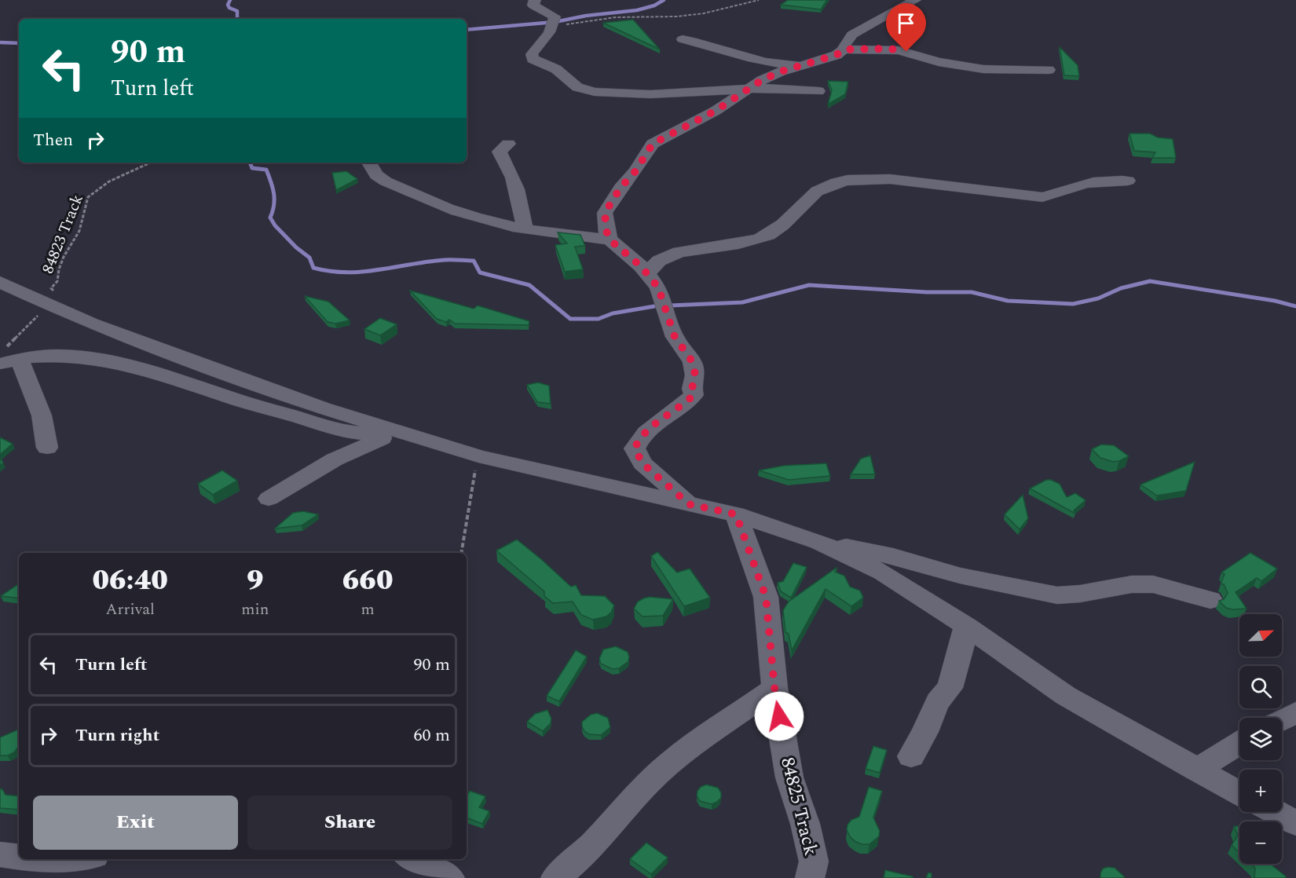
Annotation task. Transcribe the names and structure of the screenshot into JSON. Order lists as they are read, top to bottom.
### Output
{
  "streets": {
    "street": ["84825 Track"],
    "path": ["84823 Track"]
  },
  "north": "top right",
  "page": {
    "turn": ["90 m", "Turn left"],
    "then": "Then",
    "eta": [
      "06:40",
      "Arrival",
      "9",
      "min",
      "660",
      "m"
    ],
    "map_buttons": ["+", "−"],
    "list": [
      {
        "name": "Turn left",
        "value": "90 m"
      },
      {
        "name": "Turn right",
        "value": "60 m"
      }
    ],
    "buttons": ["Exit", "Share"]
  }
}
